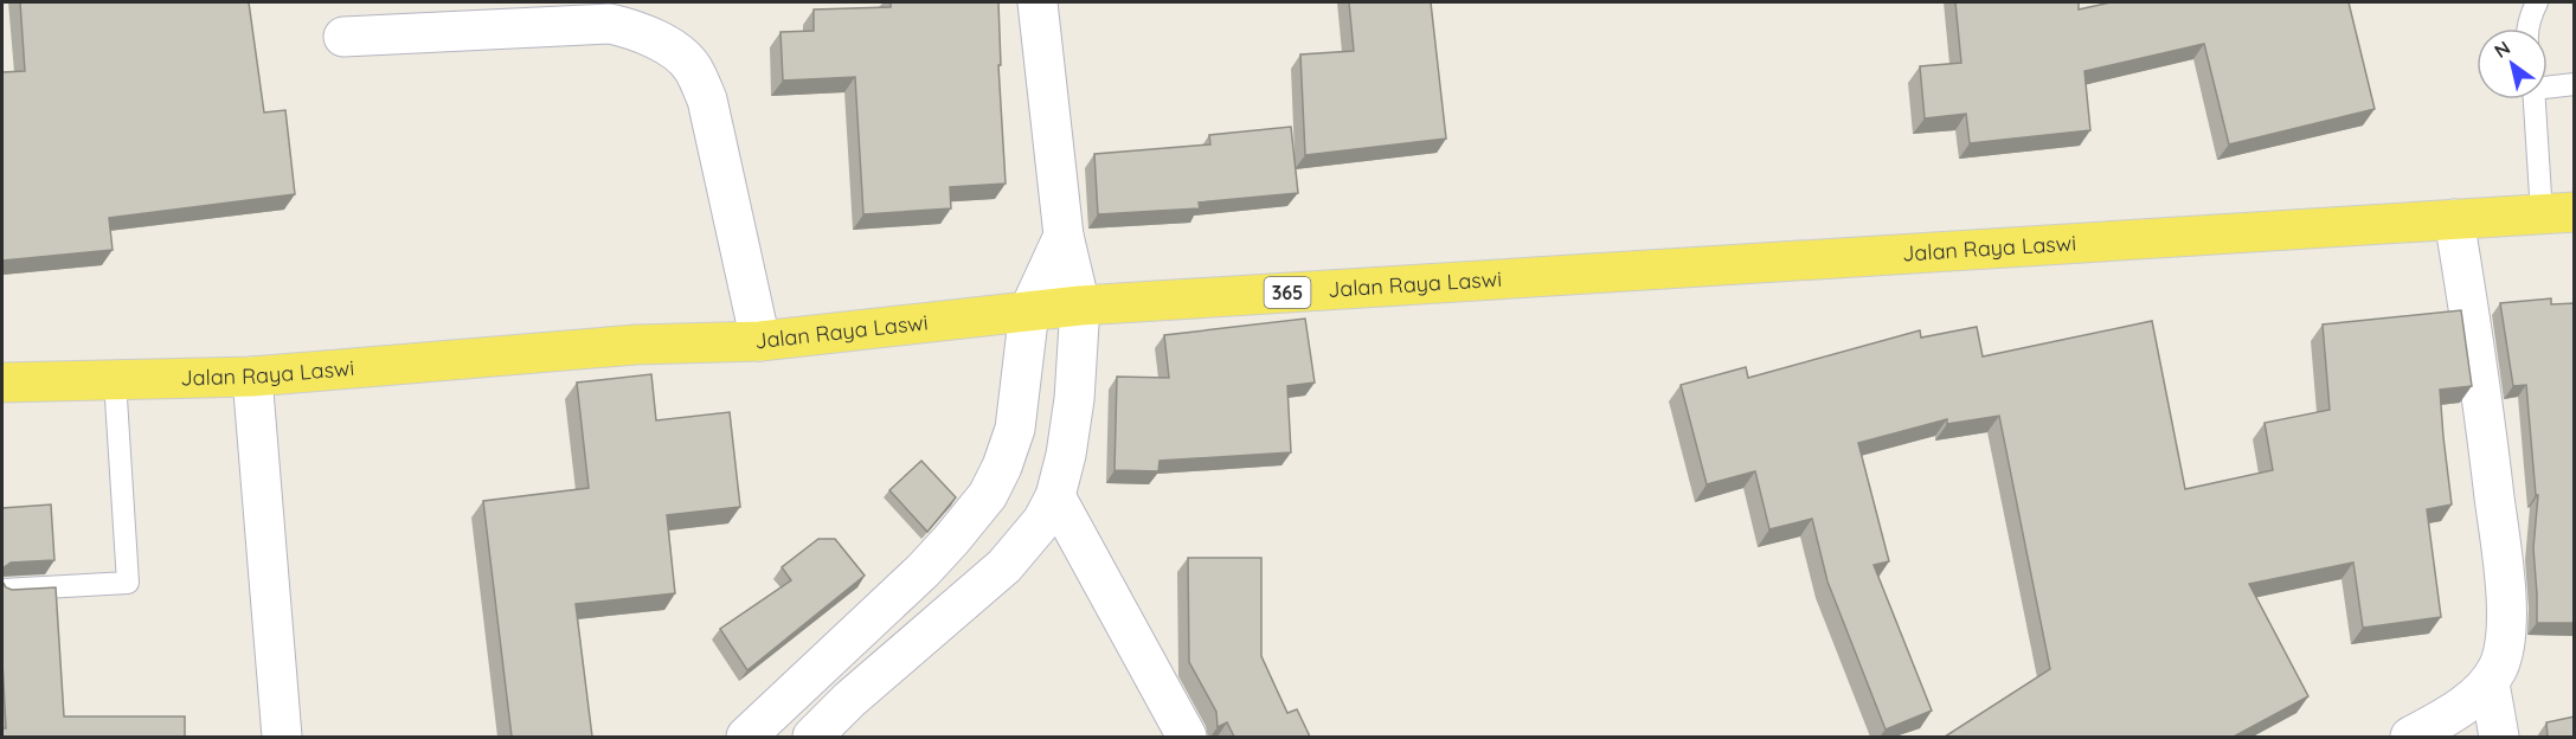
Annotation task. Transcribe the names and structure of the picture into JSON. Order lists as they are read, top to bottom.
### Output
{
  "streets": {
    "main road": ["Jalan Raya Laswi", "365"]
  },
  "north": "top left"
}
